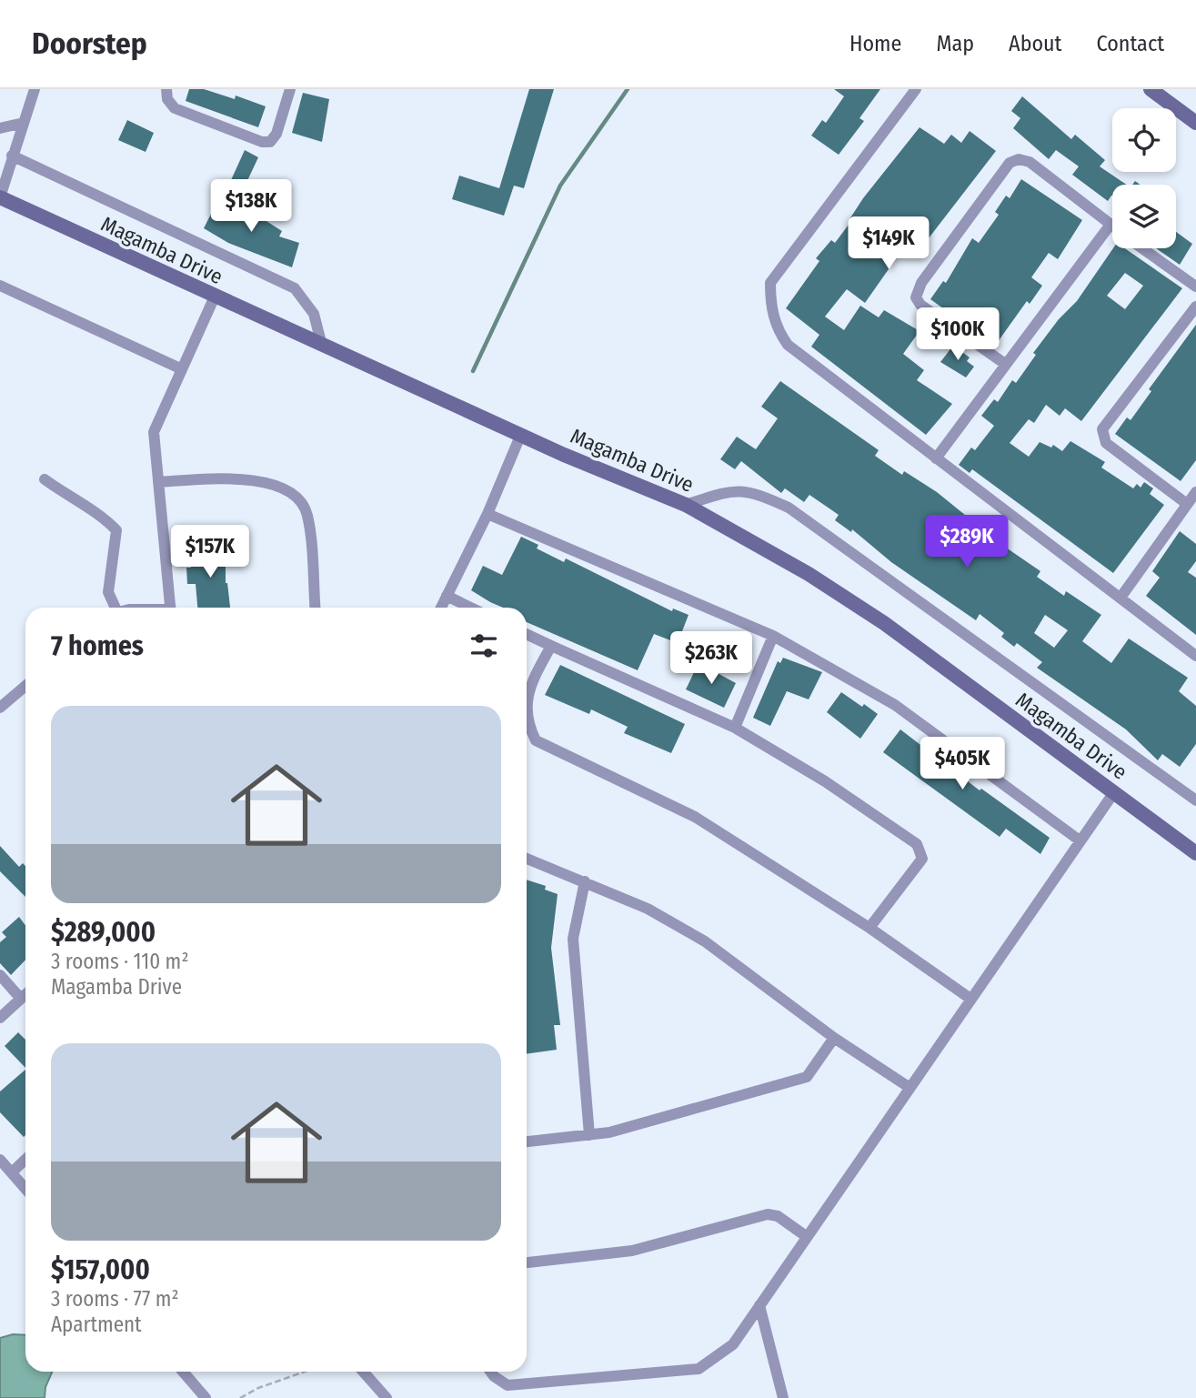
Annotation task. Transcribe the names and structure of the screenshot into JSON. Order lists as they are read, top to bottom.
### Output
{
  "streets": {
    "street": ["Magamba Drive"]
  },
  "page": {
    "header": "Doorstep",
    "nav": [
      "Home",
      "Map",
      "About",
      "Contact"
    ],
    "price": [
      "$138K",
      "$149K",
      "$100K",
      "$289K",
      "$157K",
      "$263K",
      "$405K"
    ],
    "heading": "7 homes",
    "list": [
      {
        "name": "$289,000",
        "note": "3 rooms · 110 m² · Magamba Drive"
      },
      {
        "name": "$157,000",
        "note": "3 rooms · 77 m² · Apartment"
      }
    ]
  }
}
